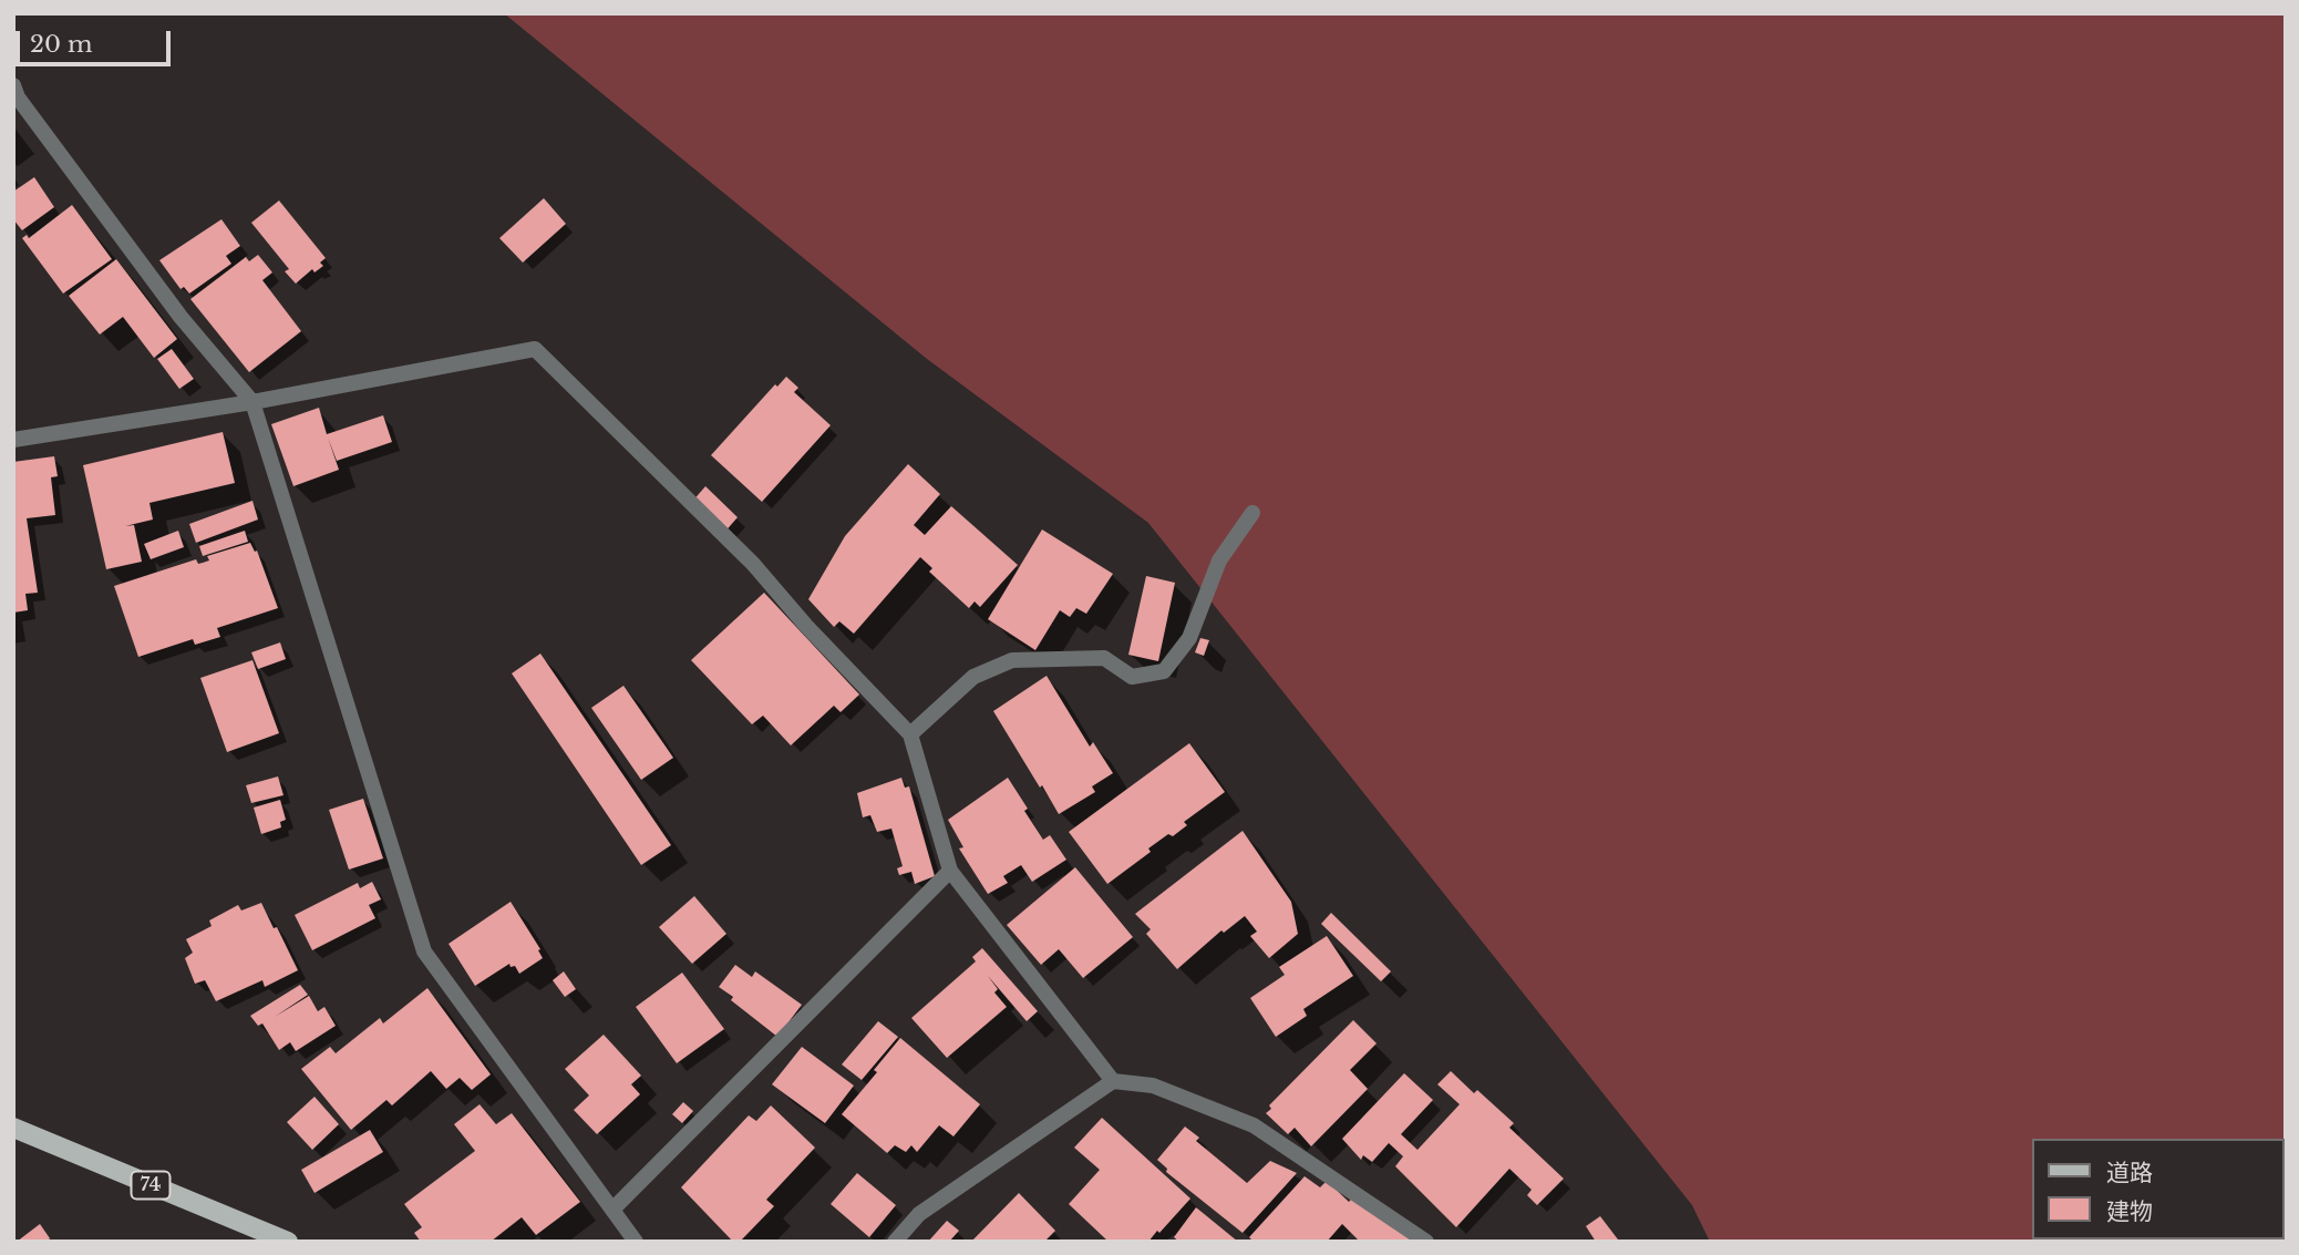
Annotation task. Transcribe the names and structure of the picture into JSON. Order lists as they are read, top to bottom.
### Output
{
  "streets": {
    "main road": ["74"]
  },
  "legend": ["道路", "建物"],
  "scale_bar": "20 m"
}
